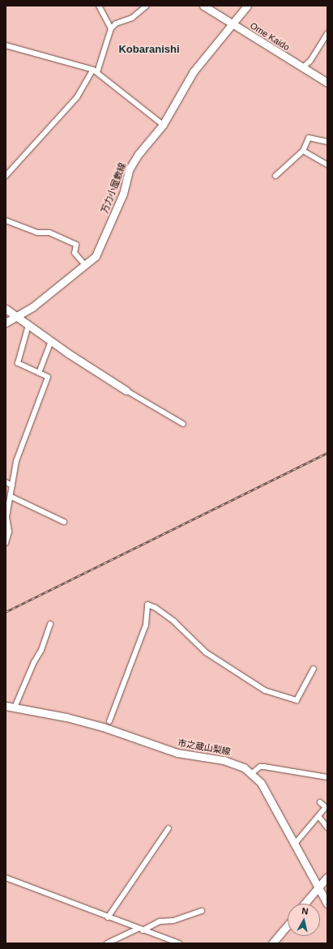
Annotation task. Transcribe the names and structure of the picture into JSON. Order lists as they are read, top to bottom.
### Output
{
  "streets": {
    "main road": ["Ome Kaido", "万力小屋敷線", "市之蔵山梨線"]
  },
  "crossings": [
    ["Ome Kaido", "万力小屋敷線"]
  ],
  "districts": ["Kobaranishi"],
  "north": "top"
}
